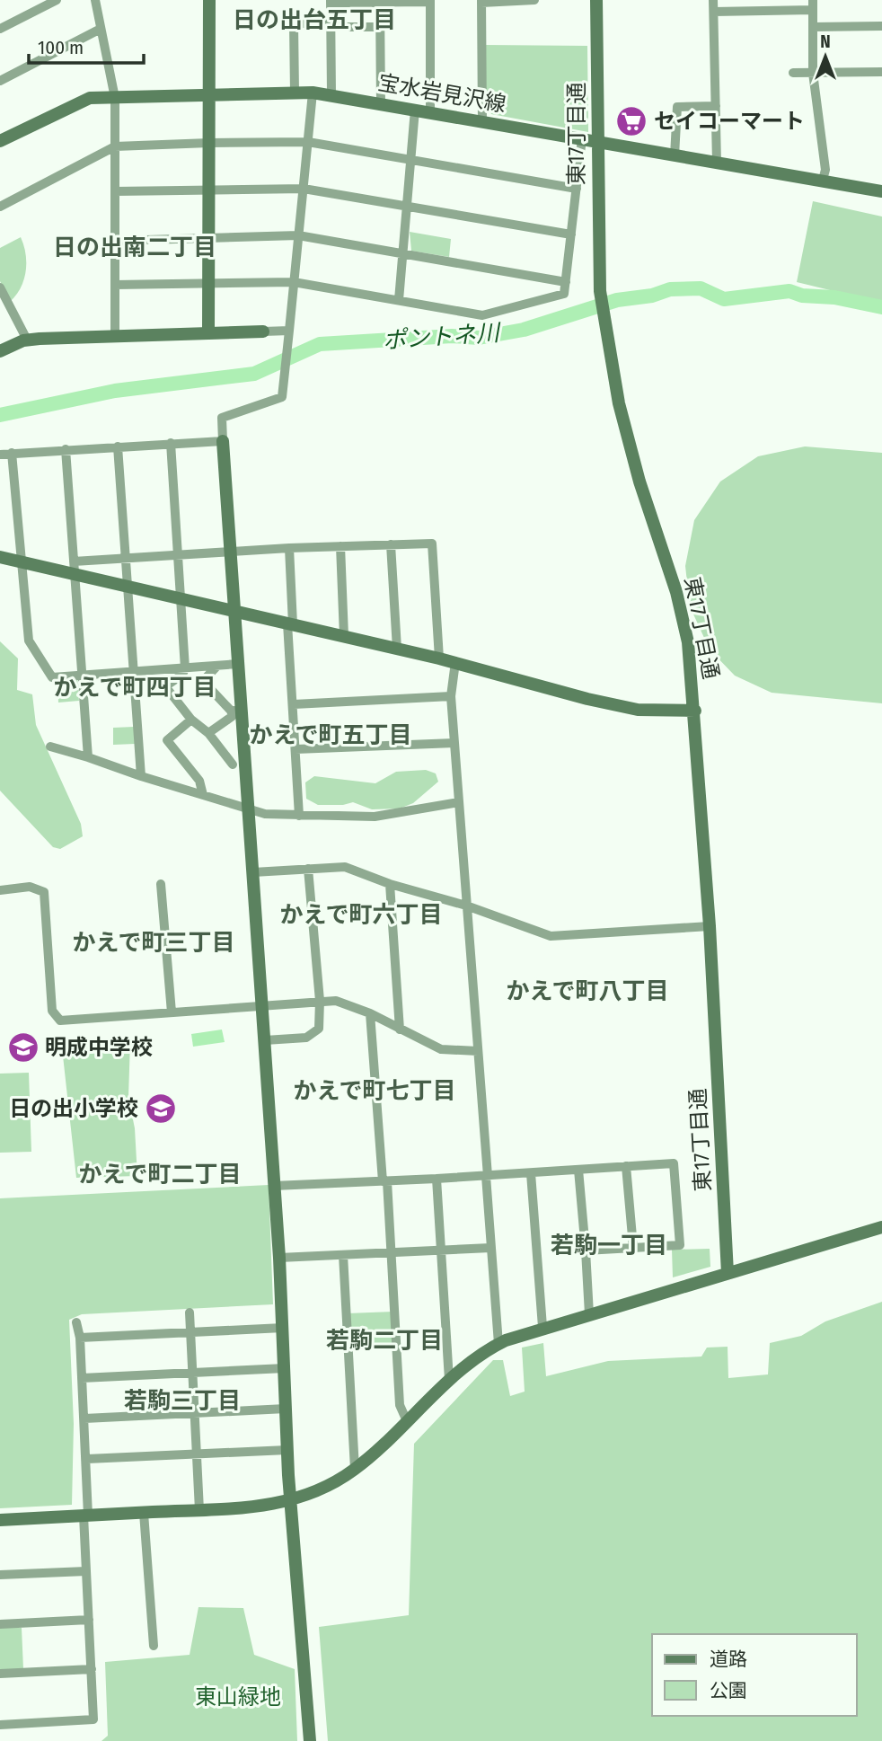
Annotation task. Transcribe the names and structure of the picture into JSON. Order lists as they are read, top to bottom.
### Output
{
  "streets": {
    "street": ["宝水岩見沢線", "東17丁目通"]
  },
  "crossings": [
    ["宝水岩見沢線", "東17丁目通"]
  ],
  "districts": [
    "日の出台五丁目",
    "日の出南二丁目",
    "かえで町四丁目",
    "かえで町五丁目",
    "かえで町六丁目",
    "かえで町三丁目",
    "かえで町八丁目",
    "かえで町七丁目",
    "かえで町二丁目",
    "若駒一丁目",
    "若駒二丁目",
    "若駒三丁目"
  ],
  "water": ["ポントネ川"],
  "parks": ["東山緑地"],
  "places": {
    "supermarket": ["セイコーマート"],
    "school or university": ["明成中学校", "日の出小学校"]
  },
  "legend": ["道路", "公園"],
  "scale_bar": "100 m",
  "north": "top"
}
